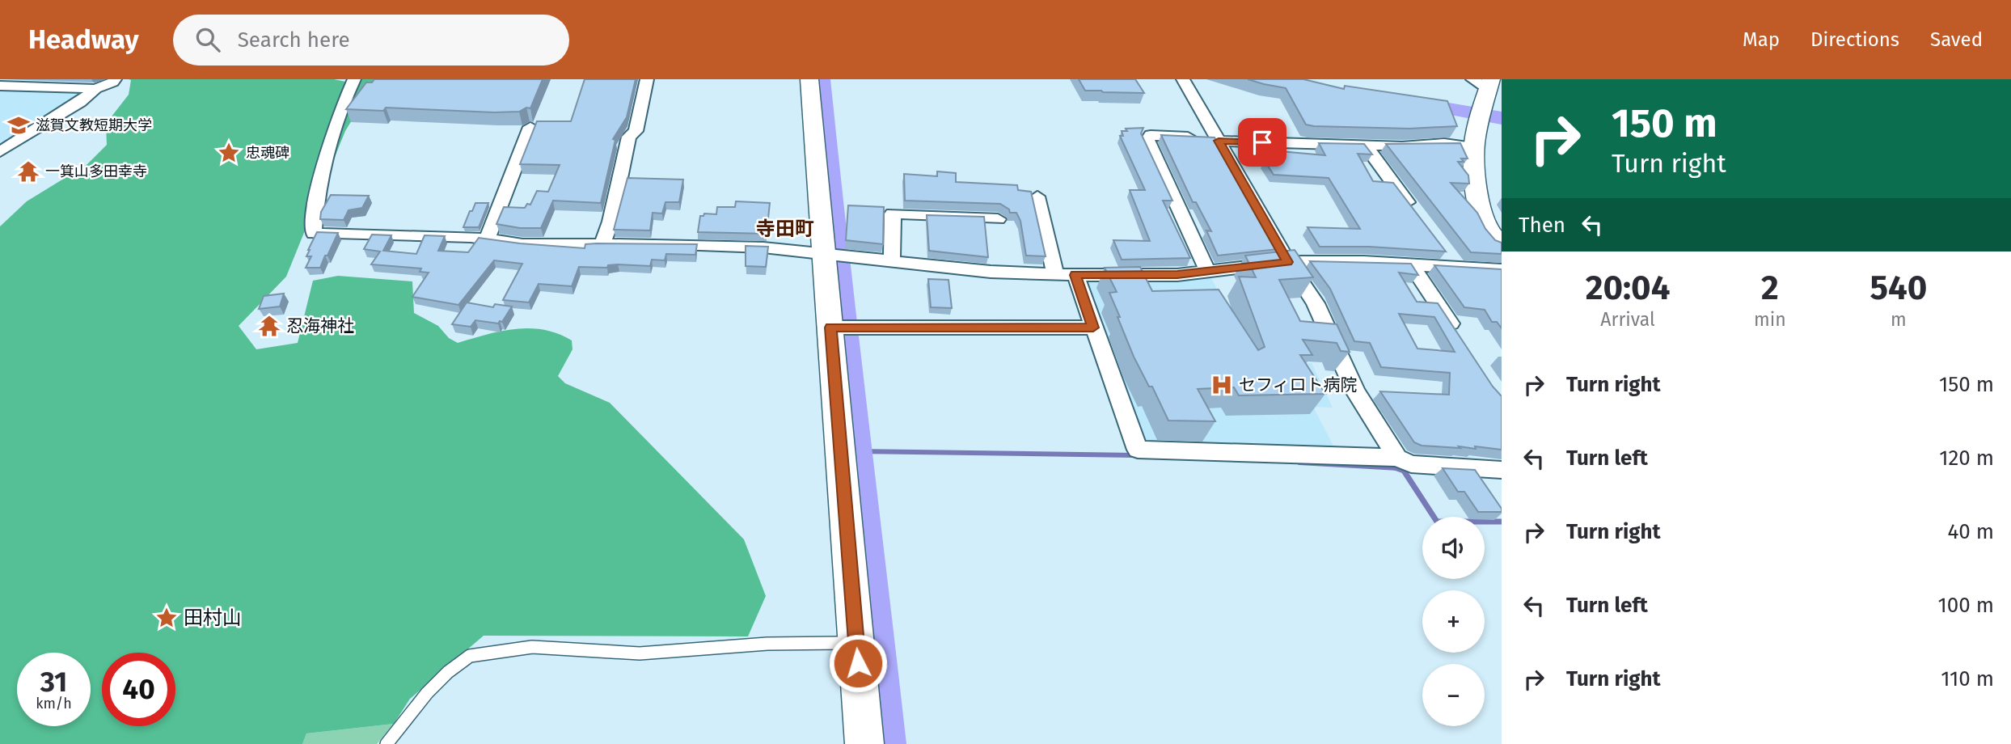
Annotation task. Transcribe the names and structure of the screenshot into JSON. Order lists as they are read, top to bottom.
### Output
{
  "districts": ["寺田町"],
  "places": {
    "school or university": ["滋賀文教短期大学"],
    "place": ["忠魂碑", "田村山"],
    "temple": ["一箕山多田幸寺", "忍海神社"],
    "hospital": ["セフィロト病院"]
  },
  "page": {
    "header": "Headway",
    "search": "Search here",
    "nav": ["Map", "Directions", "Saved"],
    "turn": ["150 m", "Turn right"],
    "then": "Then",
    "eta": [
      "20:04",
      "Arrival",
      "2",
      "min",
      "540",
      "m"
    ],
    "list": [
      {
        "name": "Turn right",
        "value": "150 m"
      },
      {
        "name": "Turn left",
        "value": "120 m"
      },
      {
        "name": "Turn right",
        "value": "40 m"
      },
      {
        "name": "Turn left",
        "value": "100 m"
      },
      {
        "name": "Turn right",
        "value": "110 m"
      }
    ],
    "map_buttons": ["+", "−"],
    "speed": "31 km/h",
    "limit": "40"
  }
}
